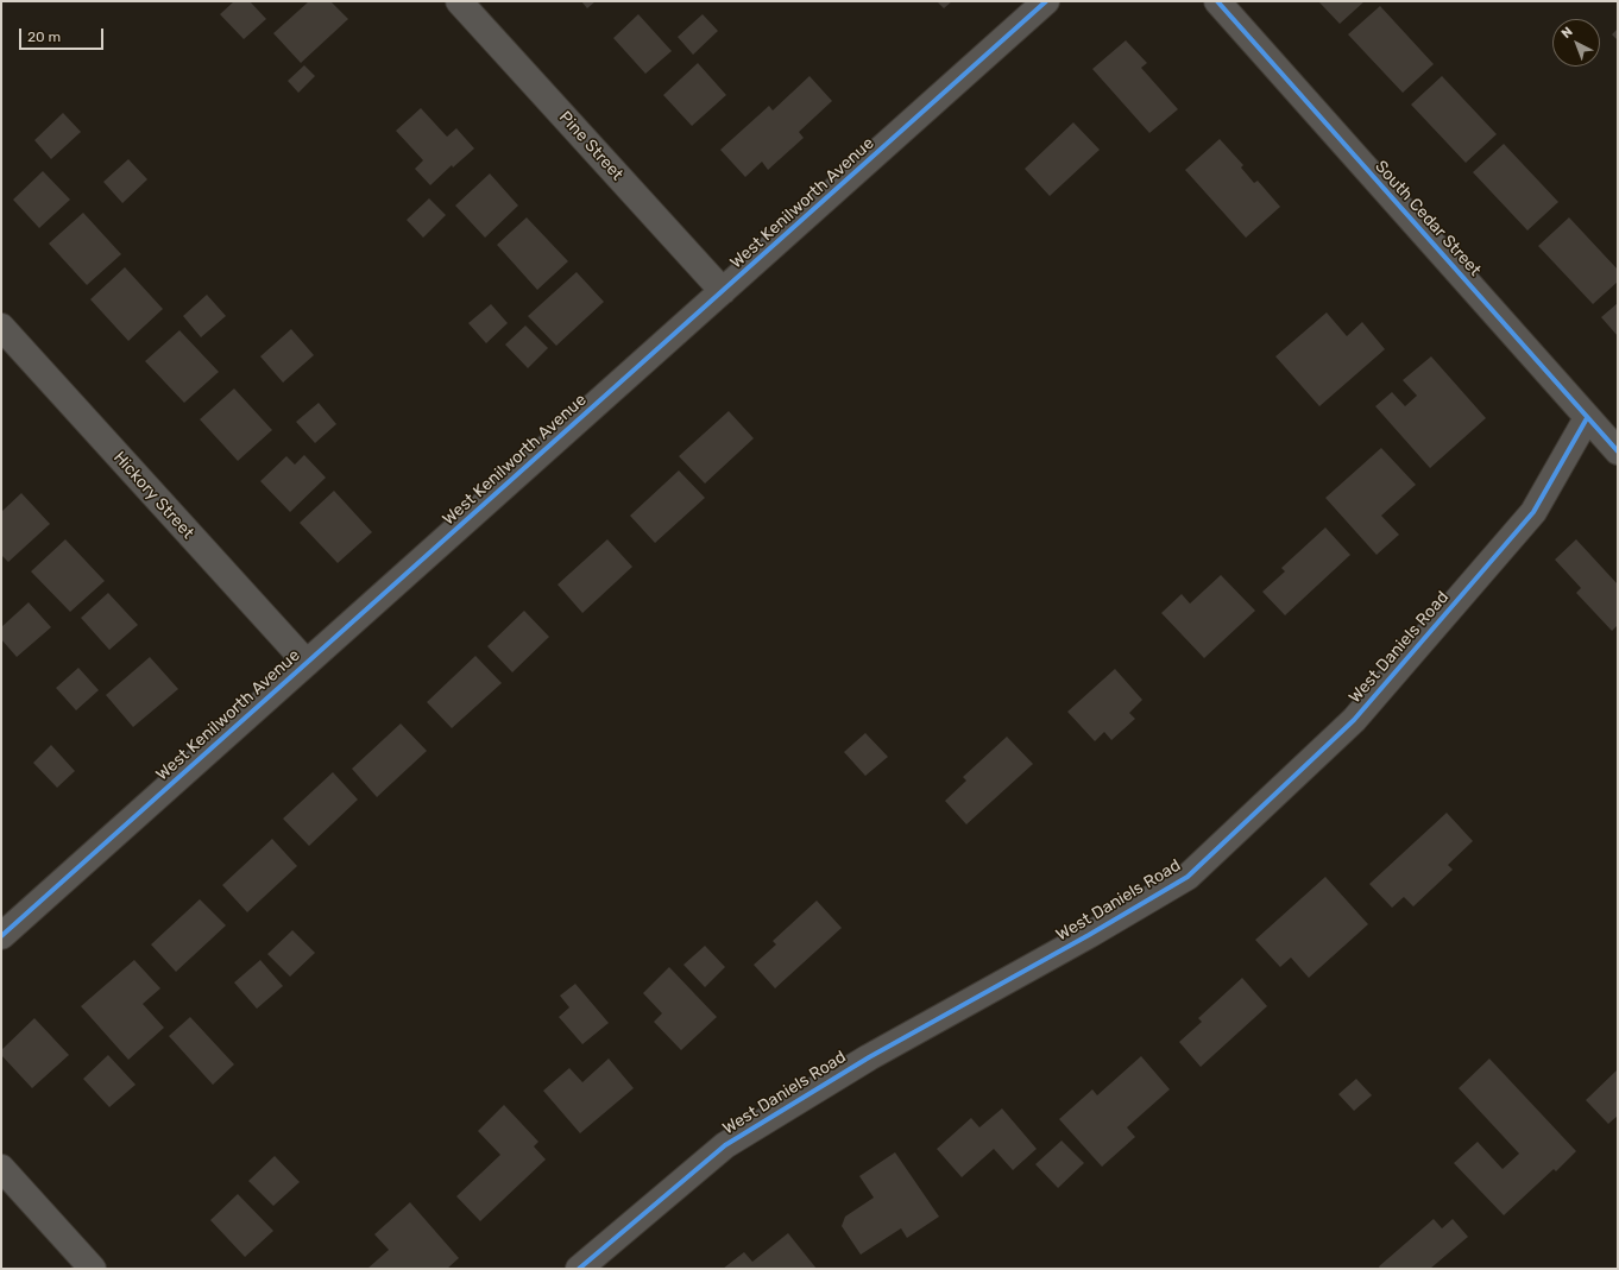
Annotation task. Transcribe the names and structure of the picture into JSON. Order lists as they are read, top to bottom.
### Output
{
  "streets": {
    "street": [
      "Pine Street",
      "West Kenilworth Avenue",
      "South Cedar Street",
      "Hickory Street",
      "West Daniels Road"
    ]
  },
  "crossings": [
    ["Pine Street", "West Kenilworth Avenue"],
    ["West Kenilworth Avenue", "Hickory Street"],
    ["South Cedar Street", "West Daniels Road"]
  ],
  "scale_bar": "20 m",
  "north": "top left"
}
